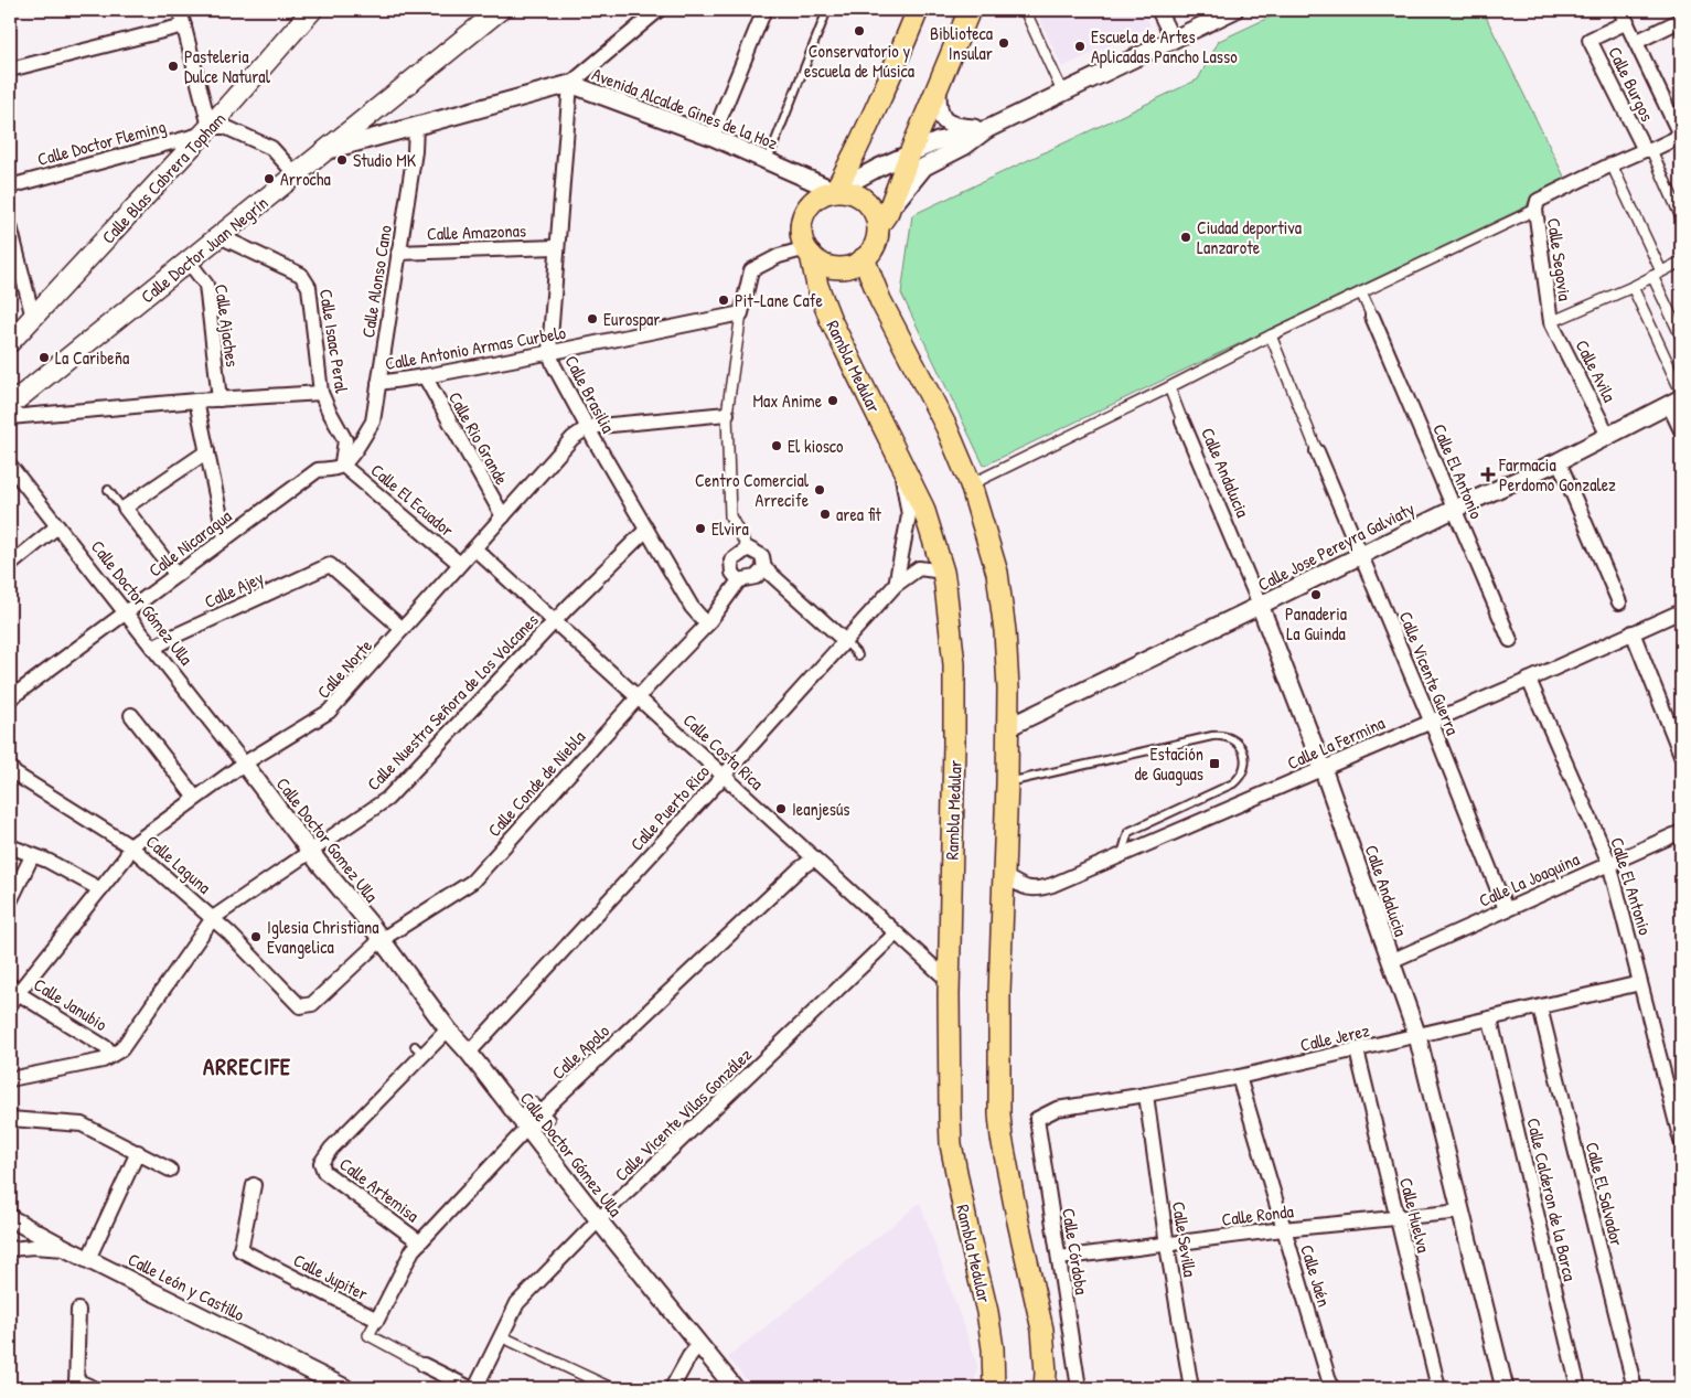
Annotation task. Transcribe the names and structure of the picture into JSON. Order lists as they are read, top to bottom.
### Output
{
  "streets": {
    "main road": ["Calle Blas Cabrera Topham", "Calle Doctor Juan Negrín", "Rambla Medular"],
    "street": [
      "Calle Burgos",
      "Avenida Alcalde Gines de la Hoz",
      "Calle Doctor Fleming",
      "Calle Amazonas",
      "Calle Segovia",
      "Calle Alonso Cano",
      "Calle Ajaches",
      "Calle Isaac Peral",
      "Calle Antonio Armas Curbelo",
      "Calle Avila",
      "Calle Brasilia",
      "Calle Rio Grande",
      "Calle El Antonio",
      "Calle Andalucia",
      "Calle El Ecuador",
      "Calle Nicaragua",
      "Calle Jose Pereyra Galviaty",
      "Calle Ajey",
      "Calle Doctor Gómez Ulla",
      "Calle Norte",
      "Calle Vicente Guerra",
      "Calle Nuestra Señora de Los Volcanes",
      "Calle La Fermina",
      "Calle Costa Rica",
      "Calle Conde de Niebla",
      "Calle Puerto Rico",
      "Calle Doctor Gomez Ulla",
      "Calle Laguna",
      "Calle La Joaquina",
      "Calle Janubio",
      "Calle Jerez",
      "Calle Apolo",
      "Calle Vicente Vilas González",
      "Calle Artemisa",
      "Calle El Salvador",
      "Calle Calderon de la Barca",
      "Calle Ronda",
      "Calle Huelva",
      "Calle Sevilla",
      "Calle Córdoba",
      "Calle Jaén",
      "Calle Jupiter",
      "Calle León y Castillo"
    ]
  },
  "crossings": [
    ["Avenida Alcalde Gines de la Hoz", "Calle Doctor Juan Negrín"],
    ["Avenida Alcalde Gines de la Hoz", "Calle Alonso Cano"],
    ["Avenida Alcalde Gines de la Hoz", "Rambla Medular"],
    ["Avenida Alcalde Gines de la Hoz", "Calle Brasilia"],
    ["Calle Doctor Fleming", "Calle Blas Cabrera Topham"],
    ["Calle Amazonas", "Calle Alonso Cano"],
    ["Calle Amazonas", "Calle Brasilia"],
    ["Calle Doctor Juan Negrín", "Calle Ajaches"],
    ["Calle Doctor Juan Negrín", "Calle Isaac Peral"],
    ["Calle Segovia", "Calle Avila"],
    ["Calle Alonso Cano", "Calle Isaac Peral"],
    ["Calle Alonso Cano", "Calle Antonio Armas Curbelo"],
    ["Calle Alonso Cano", "Calle El Ecuador"],
    ["Calle Alonso Cano", "Calle Nicaragua"],
    ["Calle Isaac Peral", "Calle El Ecuador"],
    ["Calle Isaac Peral", "Calle Nicaragua"],
    ["Calle Antonio Armas Curbelo", "Calle Brasilia"],
    ["Calle Antonio Armas Curbelo", "Calle Rio Grande"],
    ["Rambla Medular", "Calle Costa Rica"],
    ["Rambla Medular", "Calle Puerto Rico"],
    ["Calle Avila", "Calle Jose Pereyra Galviaty"],
    ["Calle Brasilia", "Calle Norte"],
    ["Calle Brasilia", "Calle Nuestra Señora de Los Volcanes"],
    ["Calle Brasilia", "Calle Conde de Niebla"],
    ["Calle Rio Grande", "Calle Norte"],
    ["Calle El Antonio", "Calle Jose Pereyra Galviaty"],
    ["Calle El Antonio", "Calle La Fermina"],
    ["Calle El Antonio", "Calle La Joaquina"],
    ["Calle El Antonio", "Calle Jerez"],
    ["Calle Andalucia", "Calle Jose Pereyra Galviaty"],
    ["Calle Andalucia", "Calle La Fermina"],
    ["Calle Andalucia", "Calle La Joaquina"],
    ["Calle Andalucia", "Calle Jerez"],
    ["Calle Andalucia", "Calle Ronda"],
    ["Calle El Ecuador", "Calle Nicaragua"],
    ["Calle El Ecuador", "Calle Norte"],
    ["Calle Nicaragua", "Calle Doctor Gómez Ulla"],
    ["Calle Jose Pereyra Galviaty", "Calle Vicente Guerra"],
    ["Calle Ajey", "Calle Doctor Gómez Ulla"],
    ["Calle Ajey", "Calle Norte"],
    ["Calle Doctor Gómez Ulla", "Calle Norte"],
    ["Calle Doctor Gómez Ulla", "Calle Conde de Niebla"],
    ["Calle Doctor Gómez Ulla", "Calle Puerto Rico"],
    ["Calle Doctor Gómez Ulla", "Calle Doctor Gomez Ulla"],
    ["Calle Doctor Gómez Ulla", "Calle Apolo"],
    ["Calle Doctor Gómez Ulla", "Calle Vicente Vilas González"],
    ["Calle Doctor Gómez Ulla", "Calle Artemisa"],
    ["Calle Norte", "Calle Costa Rica"],
    ["Calle Norte", "Calle Doctor Gomez Ulla"],
    ["Calle Norte", "Calle Laguna"],
    ["Calle Norte", "Calle Janubio"],
    ["Calle Vicente Guerra", "Calle La Fermina"],
    ["Calle Vicente Guerra", "Calle La Joaquina"],
    ["Calle Nuestra Señora de Los Volcanes", "Calle Costa Rica"],
    ["Calle Nuestra Señora de Los Volcanes", "Calle Doctor Gomez Ulla"],
    ["Calle Nuestra Señora de Los Volcanes", "Calle Laguna"],
    ["Calle Costa Rica", "Calle Conde de Niebla"],
    ["Calle Costa Rica", "Calle Puerto Rico"],
    ["Calle Costa Rica", "Calle Apolo"],
    ["Calle Costa Rica", "Calle Vicente Vilas González"],
    ["Calle Conde de Niebla", "Calle Doctor Gomez Ulla"],
    ["Calle Conde de Niebla", "Calle Laguna"],
    ["Calle Jerez", "Calle El Salvador"],
    ["Calle Jerez", "Calle Calderon de la Barca"],
    ["Calle Jerez", "Calle Huelva"],
    ["Calle Jerez", "Calle Sevilla"],
    ["Calle Jerez", "Calle Córdoba"],
    ["Calle Jerez", "Calle Jaén"],
    ["Calle Apolo", "Calle Artemisa"],
    ["Calle Apolo", "Calle Jupiter"],
    ["Calle Ronda", "Calle Huelva"],
    ["Calle Ronda", "Calle Sevilla"],
    ["Calle Ronda", "Calle Córdoba"],
    ["Calle Ronda", "Calle Jaén"]
  ],
  "districts": ["ARRECIFE"],
  "places": {
    "other": [
      "Conservatorio y escuela de Música",
      "Biblioteca Insular",
      "Escuela de Artes Aplicadas Pancho Lasso",
      "Pasteleria Dulce Natural",
      "Studio MK",
      "Arrocha",
      "Ciudad deportiva Lanzarote",
      "Pit-Lane Cafe",
      "Eurospar",
      "La Caribeña",
      "Max Anime",
      "El kiosco",
      "Centro Comercial Arrecife",
      "area fit",
      "Elvira",
      "Panaderia La Guinda",
      "Ieanjesús",
      "Iglesia Christiana Evangelica"
    ],
    "health": ["Farmacia Perdomo Gonzalez"],
    "transit": ["Estación de Guaguas"]
  }
}
